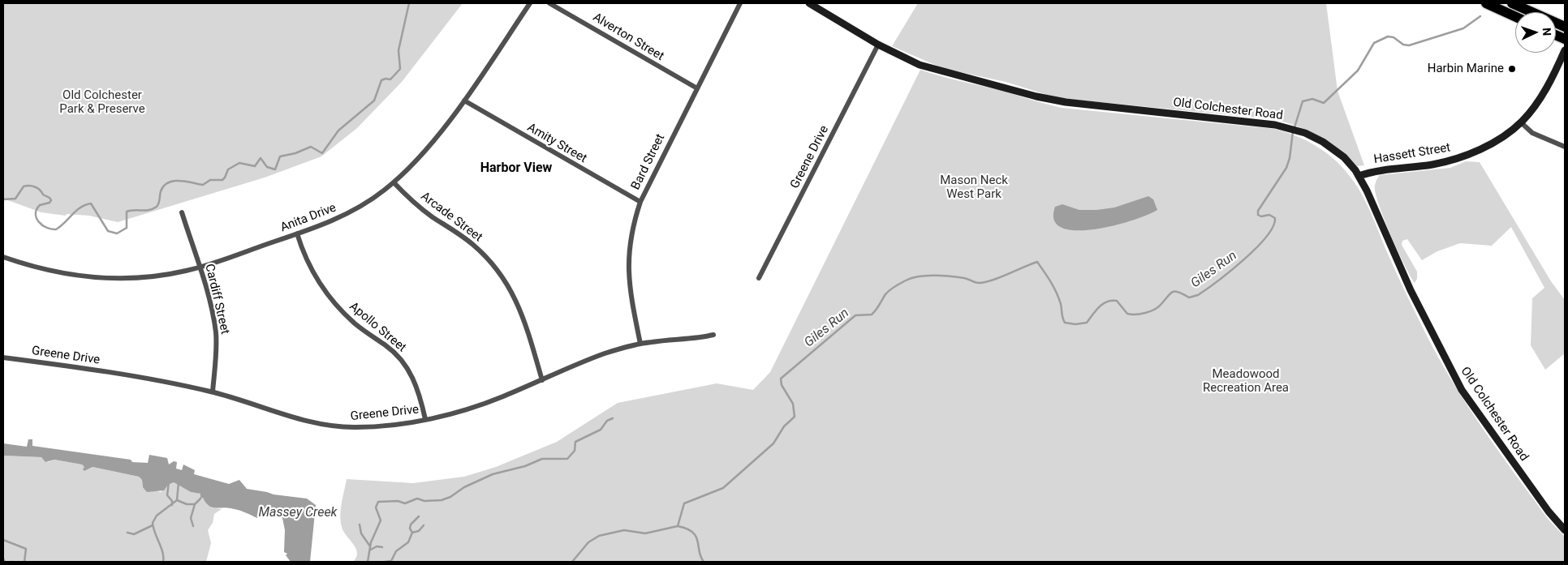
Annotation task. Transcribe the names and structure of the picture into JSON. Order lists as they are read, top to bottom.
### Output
{
  "streets": {
    "street": [
      "Alverton Street",
      "Old Colchester Road",
      "Amity Street",
      "Hassett Street",
      "Greene Drive",
      "Bard Street",
      "Arcade Street",
      "Anita Drive",
      "Cardiff Street",
      "Apollo Street"
    ]
  },
  "crossings": [
    ["Alverton Street", "Bard Street"],
    ["Old Colchester Road", "Hassett Street"],
    ["Old Colchester Road", "Greene Drive"],
    ["Amity Street", "Bard Street"],
    ["Amity Street", "Anita Drive"],
    ["Greene Drive", "Bard Street"],
    ["Greene Drive", "Arcade Street"],
    ["Greene Drive", "Cardiff Street"],
    ["Greene Drive", "Apollo Street"],
    ["Arcade Street", "Anita Drive"],
    ["Anita Drive", "Cardiff Street"],
    ["Anita Drive", "Apollo Street"]
  ],
  "districts": ["Harbor View"],
  "water": ["Giles Run", "Massey Creek"],
  "parks": ["Old Colchester Park & Preserve", "Mason Neck West Park", "Meadowood Recreation Area"],
  "places": ["Harbin Marine"],
  "north": "right"
}
